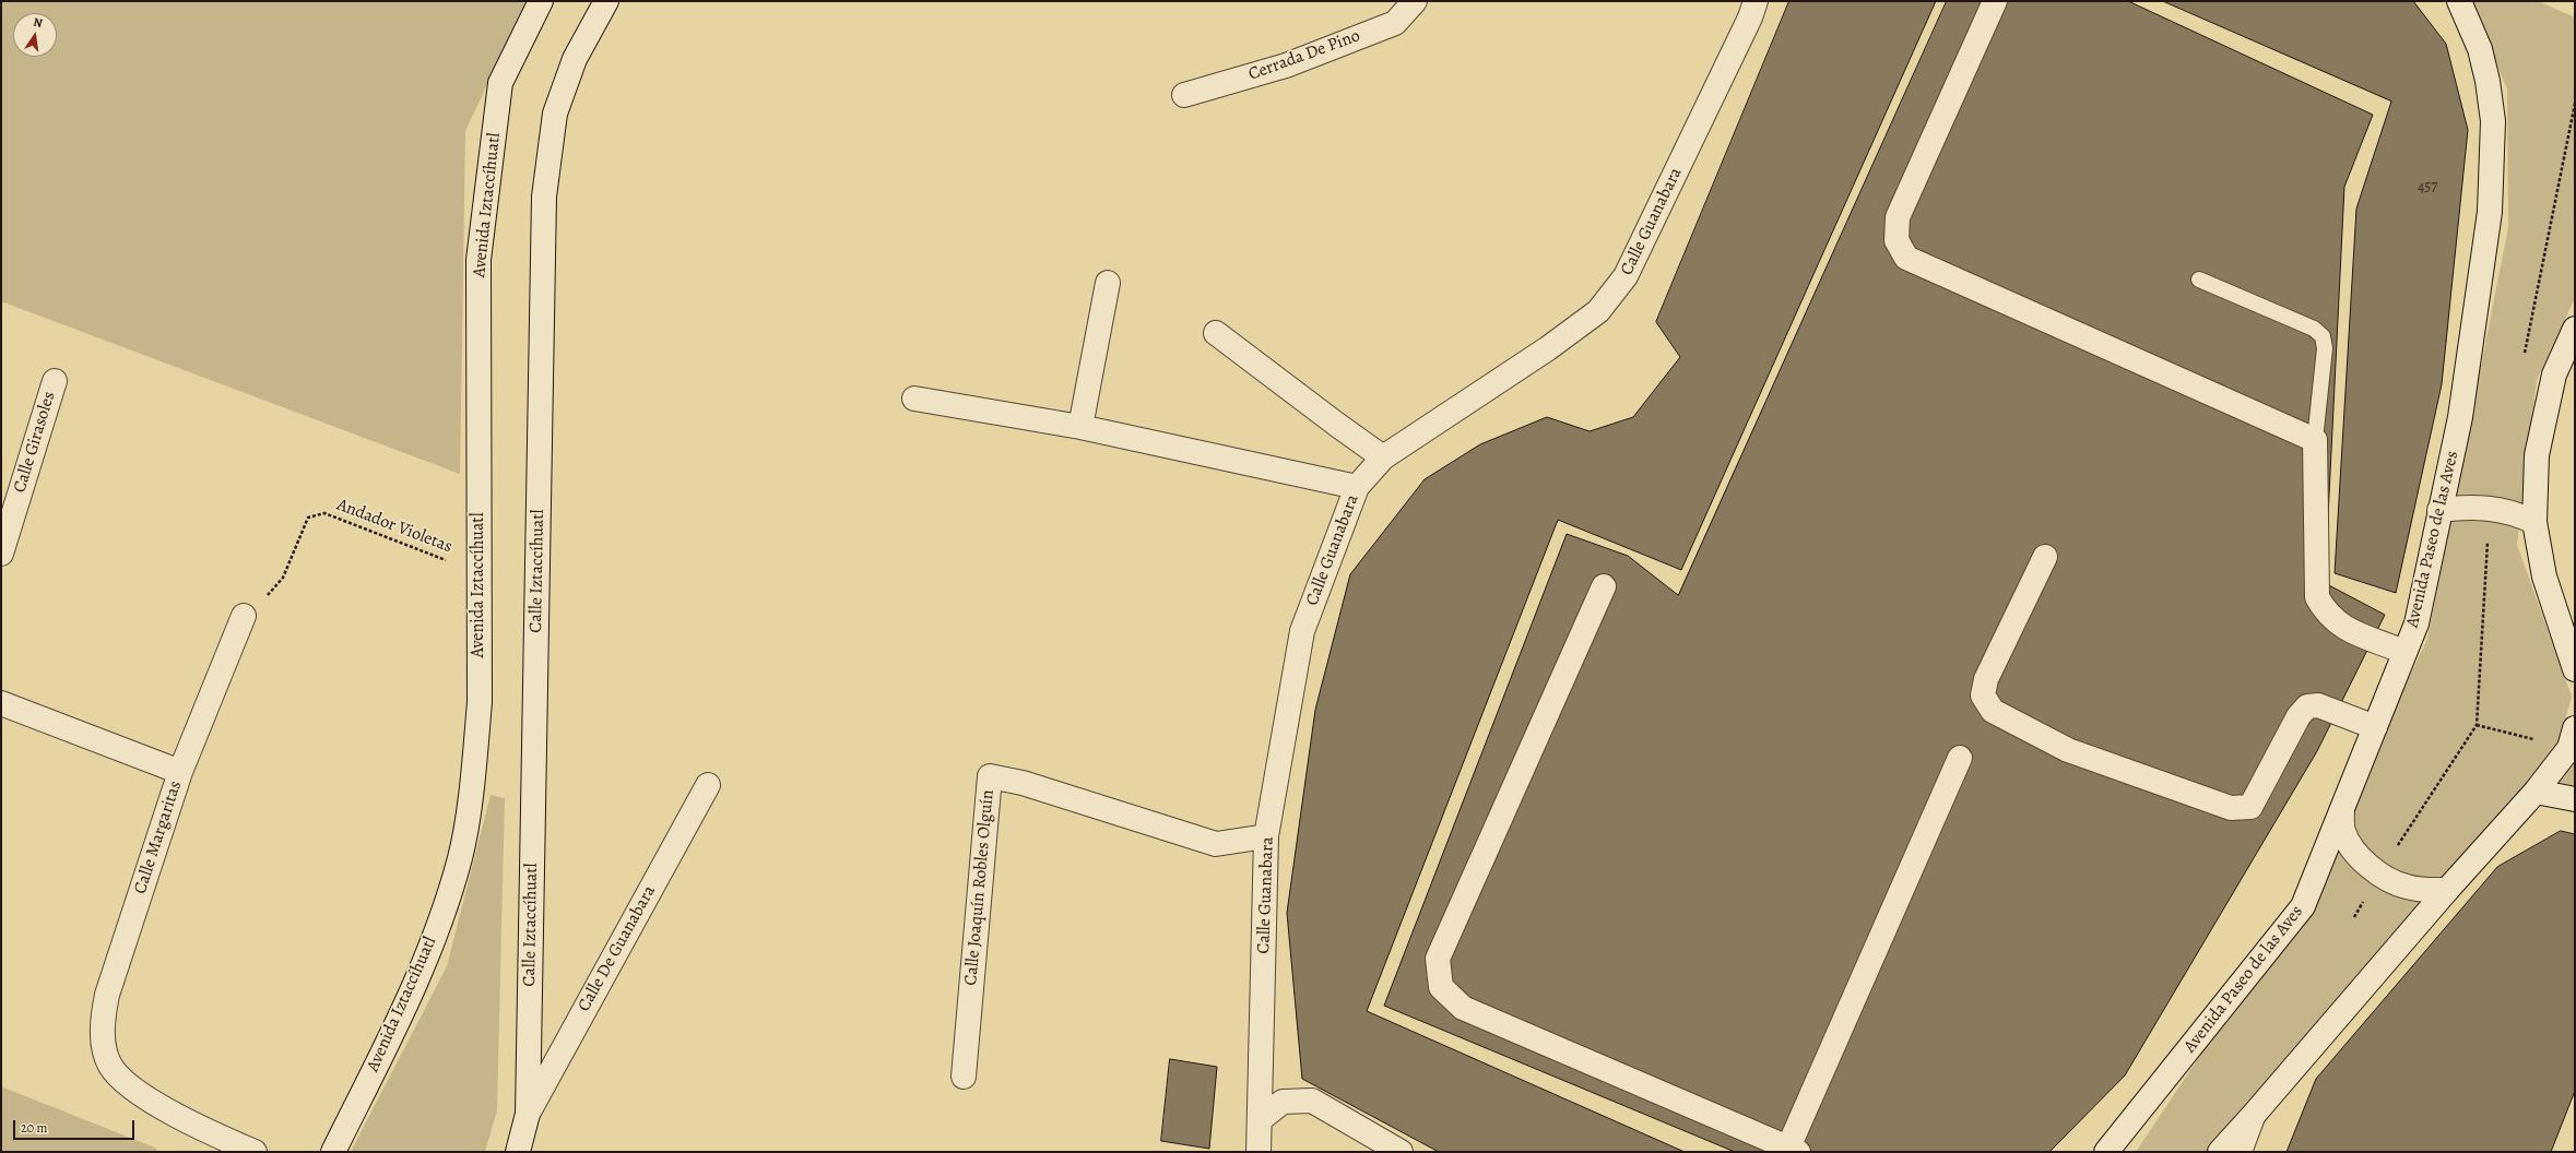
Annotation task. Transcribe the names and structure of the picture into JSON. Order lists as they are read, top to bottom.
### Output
{
  "streets": {
    "street": [
      "Cerrada De Pino",
      "Avenida Iztaccíhuatl",
      "Calle Guanabara",
      "Calle Girasoles",
      "Avenida Paseo de las Aves",
      "Calle Iztaccíhuatl",
      "Calle Margaritas",
      "Calle Joaquín Robles Olguín",
      "Calle De Guanabara"
    ],
    "path": ["Andador Violetas"]
  },
  "crossings": [
    ["Avenida Iztaccíhuatl", "Andador Violetas"],
    ["Calle Guanabara", "Calle Joaquín Robles Olguín"],
    ["Andador Violetas", "Calle Margaritas"],
    ["Calle Iztaccíhuatl", "Calle De Guanabara"]
  ],
  "house_numbers": ["457"],
  "scale_bar": "20 m",
  "north": "top"
}
